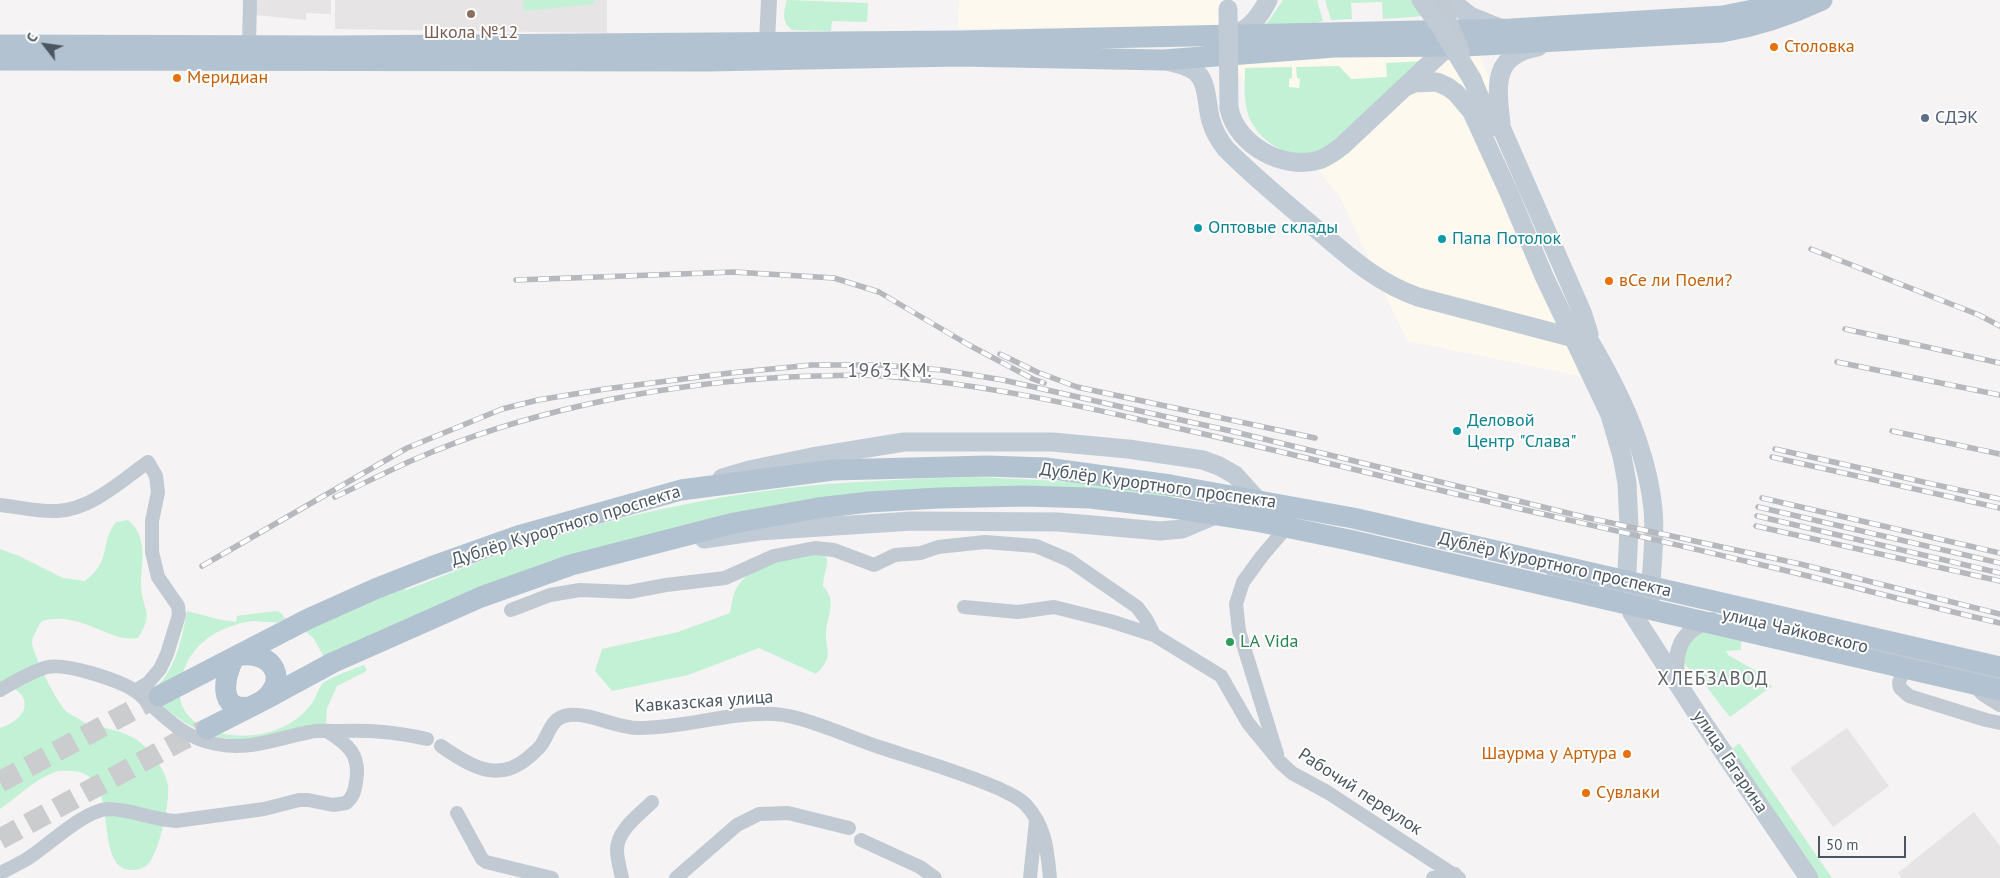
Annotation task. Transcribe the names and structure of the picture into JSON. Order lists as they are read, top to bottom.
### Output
{
  "streets": {
    "main road": ["Дублёр Курортного проспекта", "улица Чайковского", "улица Гагарина"],
    "street": ["Кавказская улица", "Рабочий переулок"]
  },
  "crossings": [
    ["улица Чайковского", "улица Гагарина"]
  ],
  "districts": ["1963 КМ.", "ХЛЕБЗАВОД"],
  "places": [
    "Школа №12",
    "Столовка",
    "Меридиан",
    "СДЭК",
    "Оптовые склады",
    "Папа Потолок",
    "вСе ли Поели?",
    "Деловой Центр \"Слава\"",
    "LA Vida",
    "Шаурма у Артура",
    "Сувлаки"
  ],
  "scale_bar": "50 m",
  "north": "top left"
}
